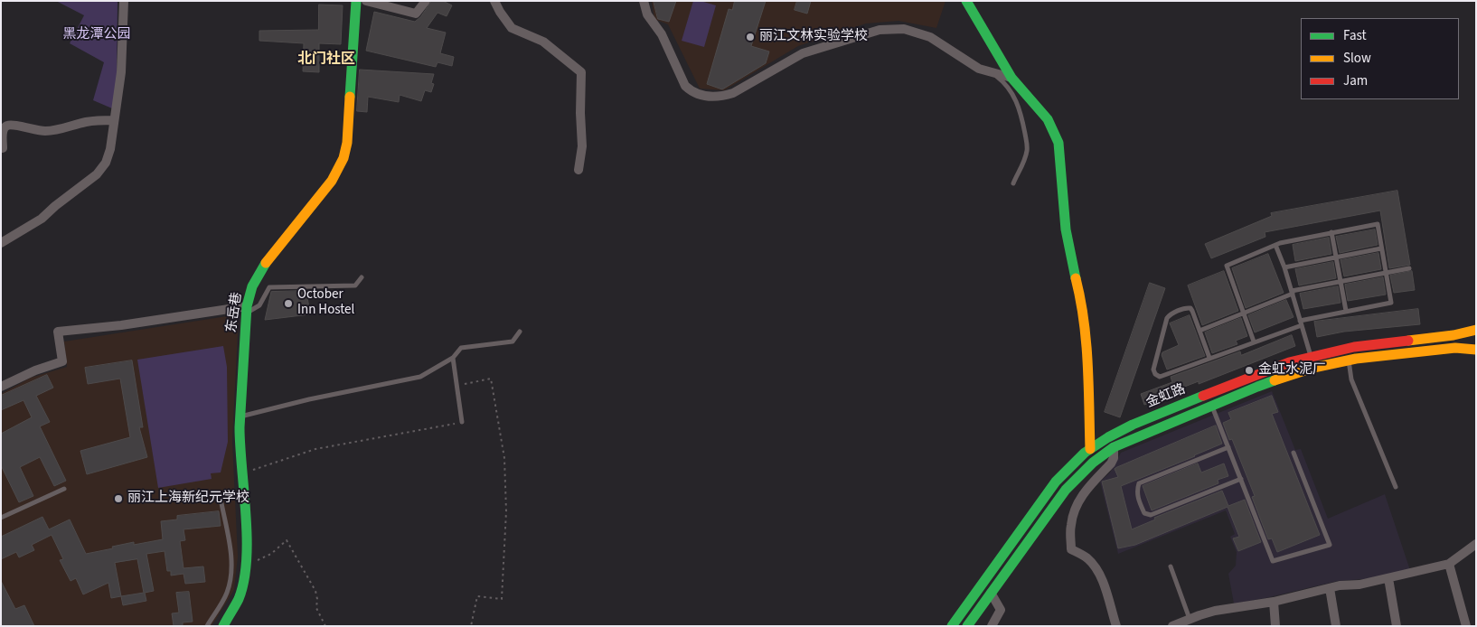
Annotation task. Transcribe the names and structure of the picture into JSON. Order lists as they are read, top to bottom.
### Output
{
  "streets": {
    "main road": ["东岳巷", "金虹路"]
  },
  "districts": ["北门社区"],
  "parks": ["黑龙潭公园"],
  "places": [
    "丽江文林实验学校",
    "October Inn Hostel",
    "金虹水泥厂",
    "丽江上海新纪元学校"
  ],
  "legend": ["Fast", "Slow", "Jam"]
}
